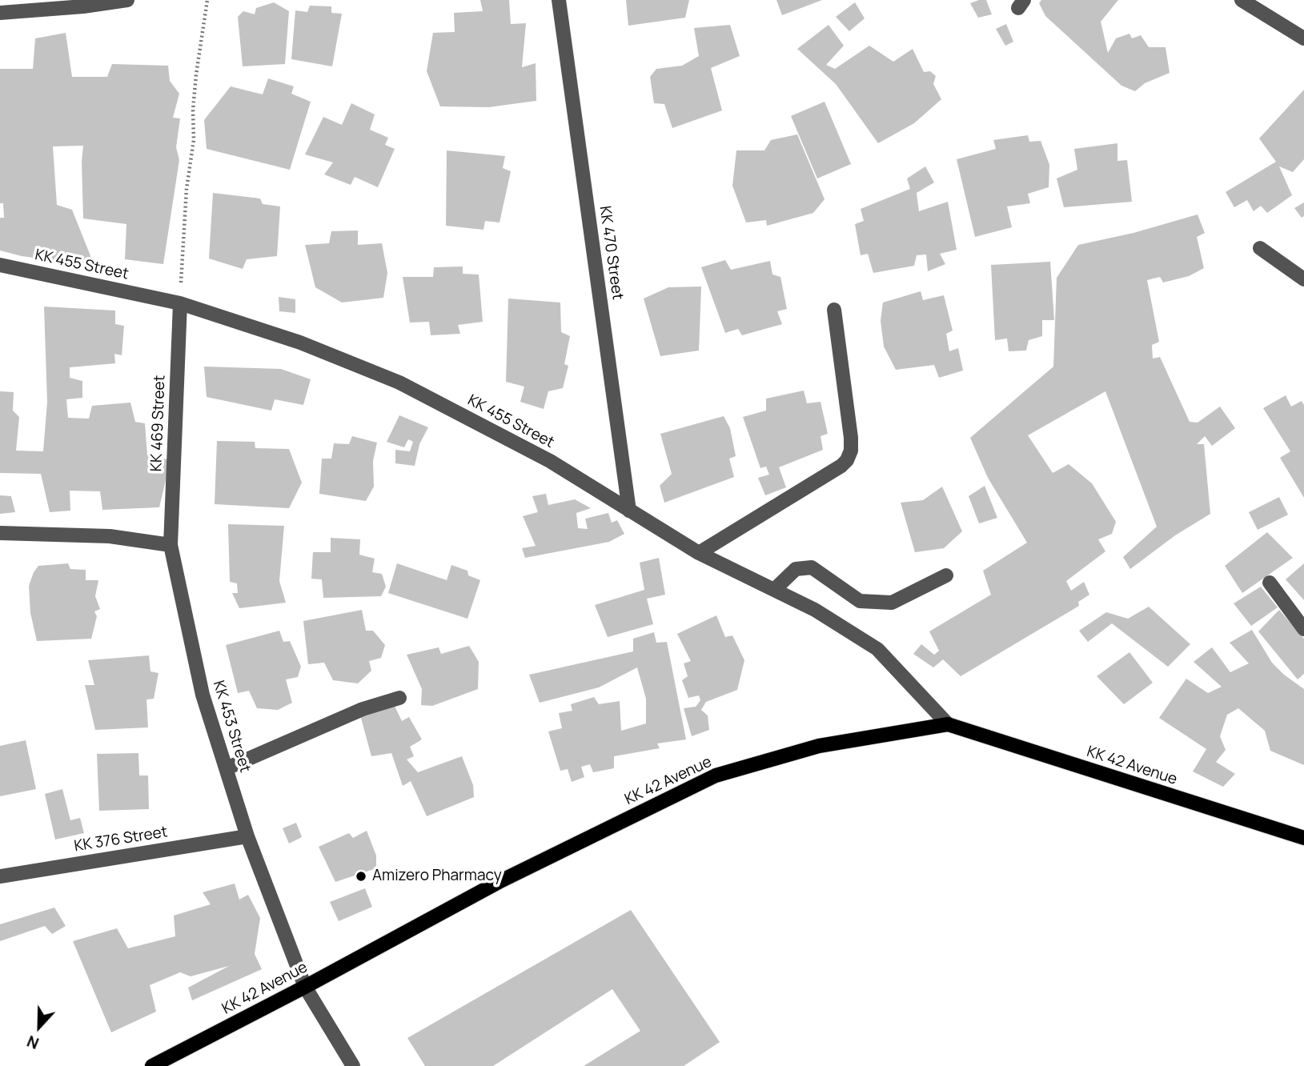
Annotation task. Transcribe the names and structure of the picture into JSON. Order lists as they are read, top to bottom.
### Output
{
  "streets": {
    "main road": ["KK 42 Avenue"],
    "street": [
      "KK 470 Street",
      "KK 455 Street",
      "KK 469 Street",
      "KK 453 Street",
      "KK 376 Street"
    ]
  },
  "crossings": [
    ["KK 470 Street", "KK 455 Street"],
    ["KK 455 Street", "KK 469 Street"],
    ["KK 455 Street", "KK 42 Avenue"],
    ["KK 469 Street", "KK 453 Street"],
    ["KK 453 Street", "KK 42 Avenue"],
    ["KK 453 Street", "KK 376 Street"]
  ],
  "places": ["Amizero Pharmacy"],
  "north": "bottom"
}
